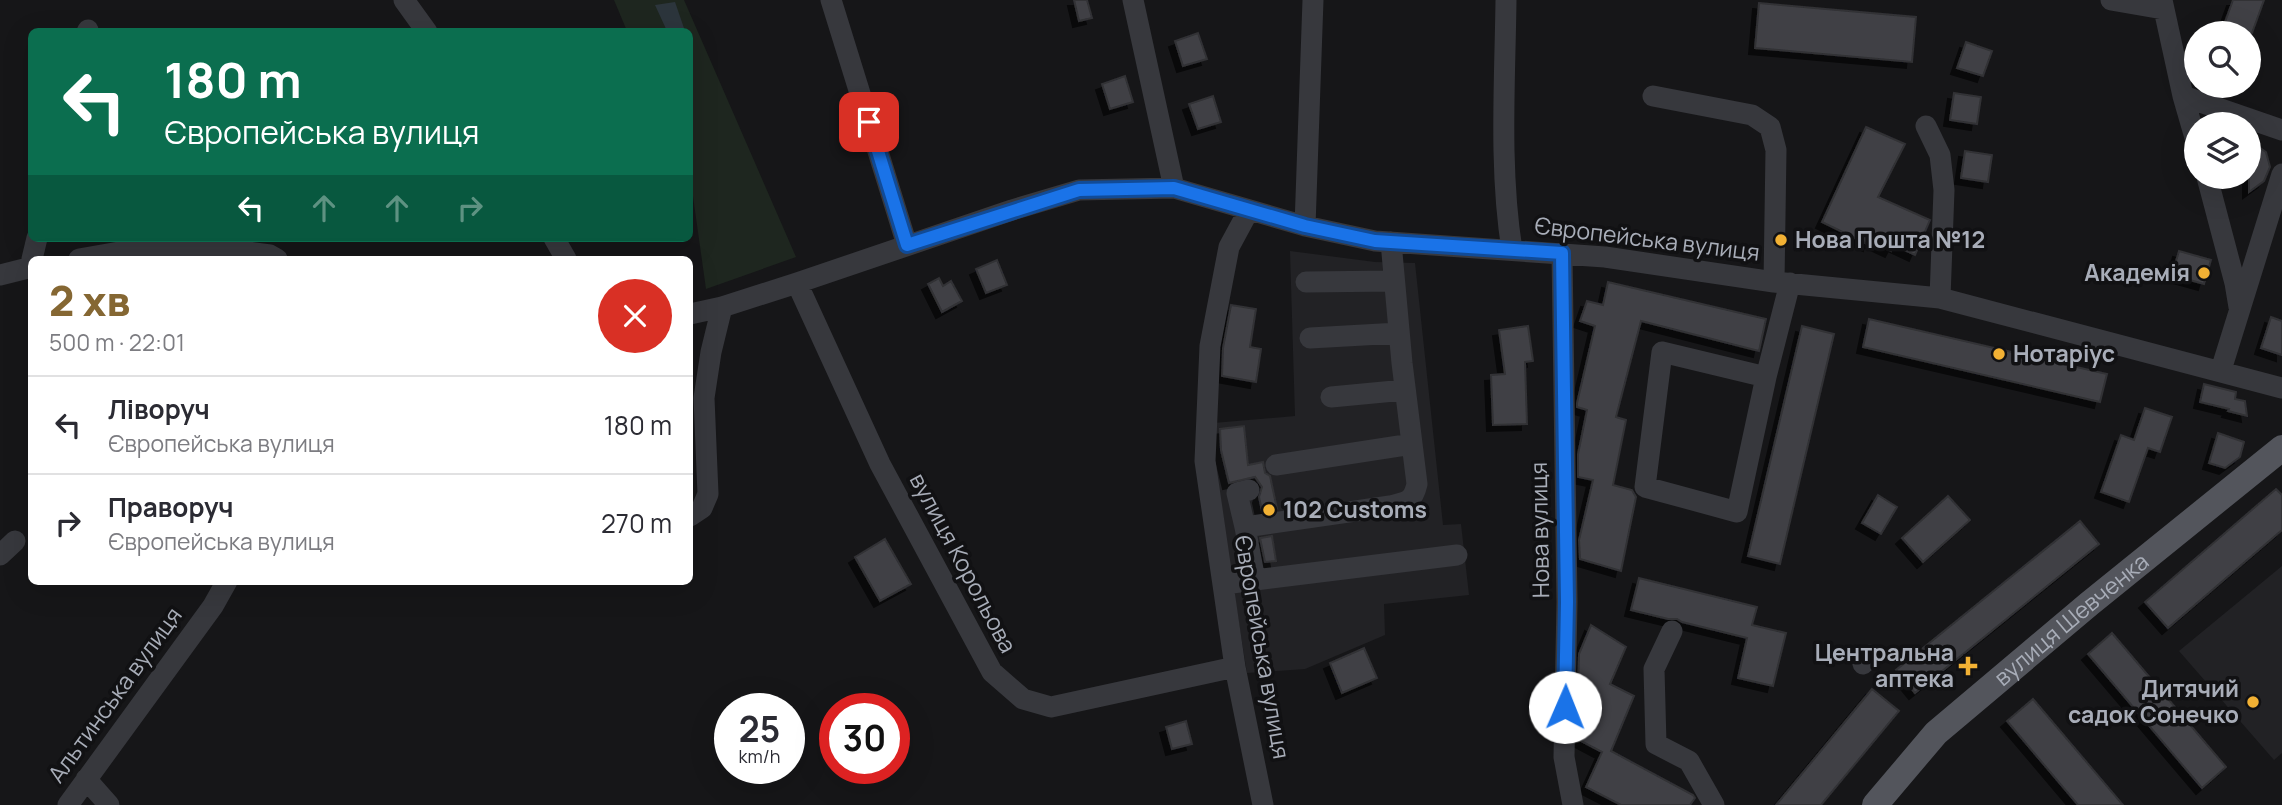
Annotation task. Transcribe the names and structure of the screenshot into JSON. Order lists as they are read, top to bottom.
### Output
{
  "streets": {
    "main road": ["вулиця Шевченка"],
    "street": [
      "Європейська вулиця",
      "Нова вулиця",
      "вулиця Корольова",
      "Альтинська вулиця"
    ]
  },
  "crossings": [
    ["Європейська вулиця", "Нова вулиця"],
    ["Європейська вулиця", "вулиця Корольова"]
  ],
  "places": {
    "other": [
      "Нова Пошта №12",
      "Академія",
      "Нотаріус",
      "102 Customs",
      "Дитячий садок Сонечко"
    ],
    "health": ["Центральна аптека"]
  },
  "page": {
    "turn": ["180 m", "Європейська вулиця"],
    "heading": ["2 хв", "500 m · 22:01"],
    "list": [
      {
        "name": "Ліворуч",
        "note": "Європейська вулиця",
        "value": "180 m"
      },
      {
        "name": "Праворуч",
        "note": "Європейська вулиця",
        "value": "270 m"
      }
    ],
    "speed": "25 km/h",
    "limit": "30"
  }
}
